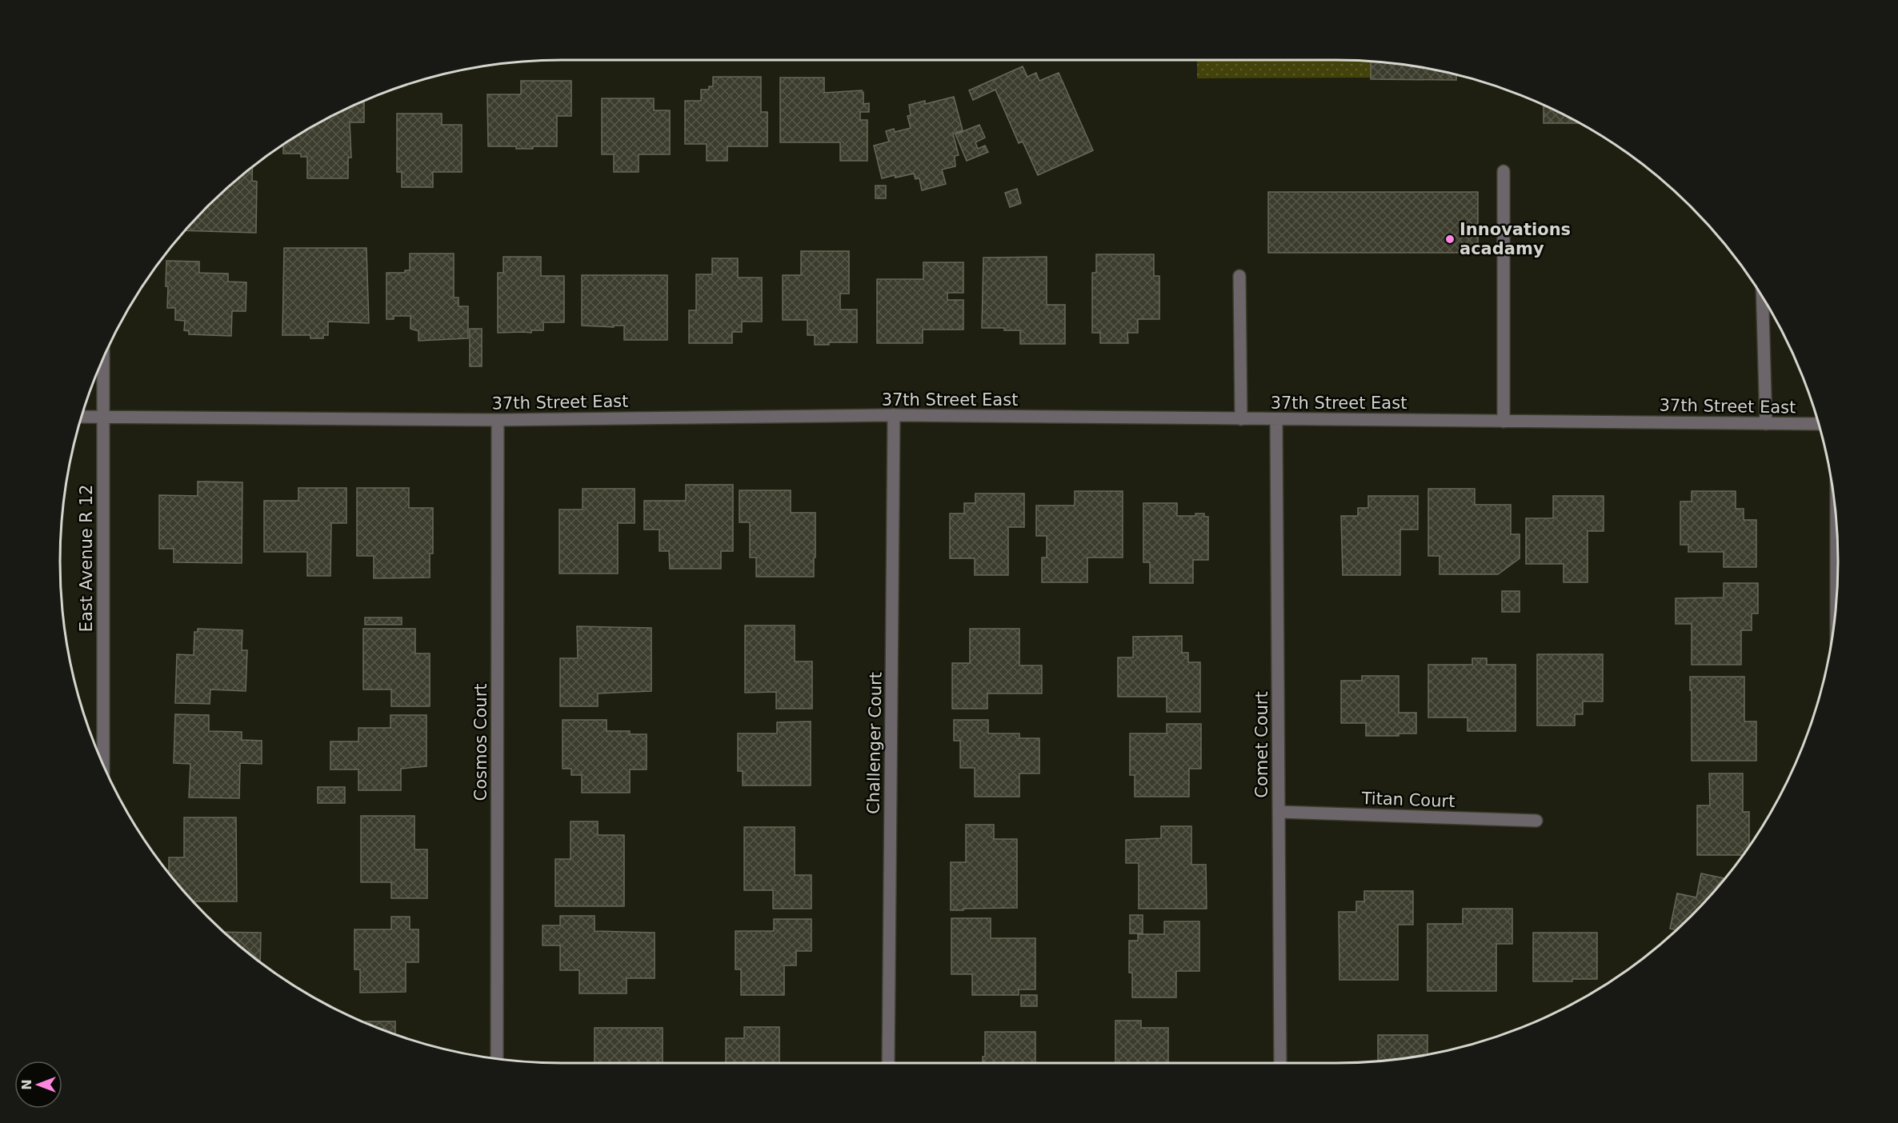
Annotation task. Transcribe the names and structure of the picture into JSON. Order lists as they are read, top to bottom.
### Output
{
  "streets": {
    "street": [
      "37th Street East",
      "East Avenue R 12",
      "Cosmos Court",
      "Challenger Court",
      "Comet Court",
      "Titan Court"
    ]
  },
  "crossings": [
    ["37th Street East", "East Avenue R 12"],
    ["37th Street East", "Cosmos Court"],
    ["37th Street East", "Challenger Court"],
    ["37th Street East", "Comet Court"],
    ["Comet Court", "Titan Court"]
  ],
  "places": ["Innovations acadamy"],
  "north": "left"
}
